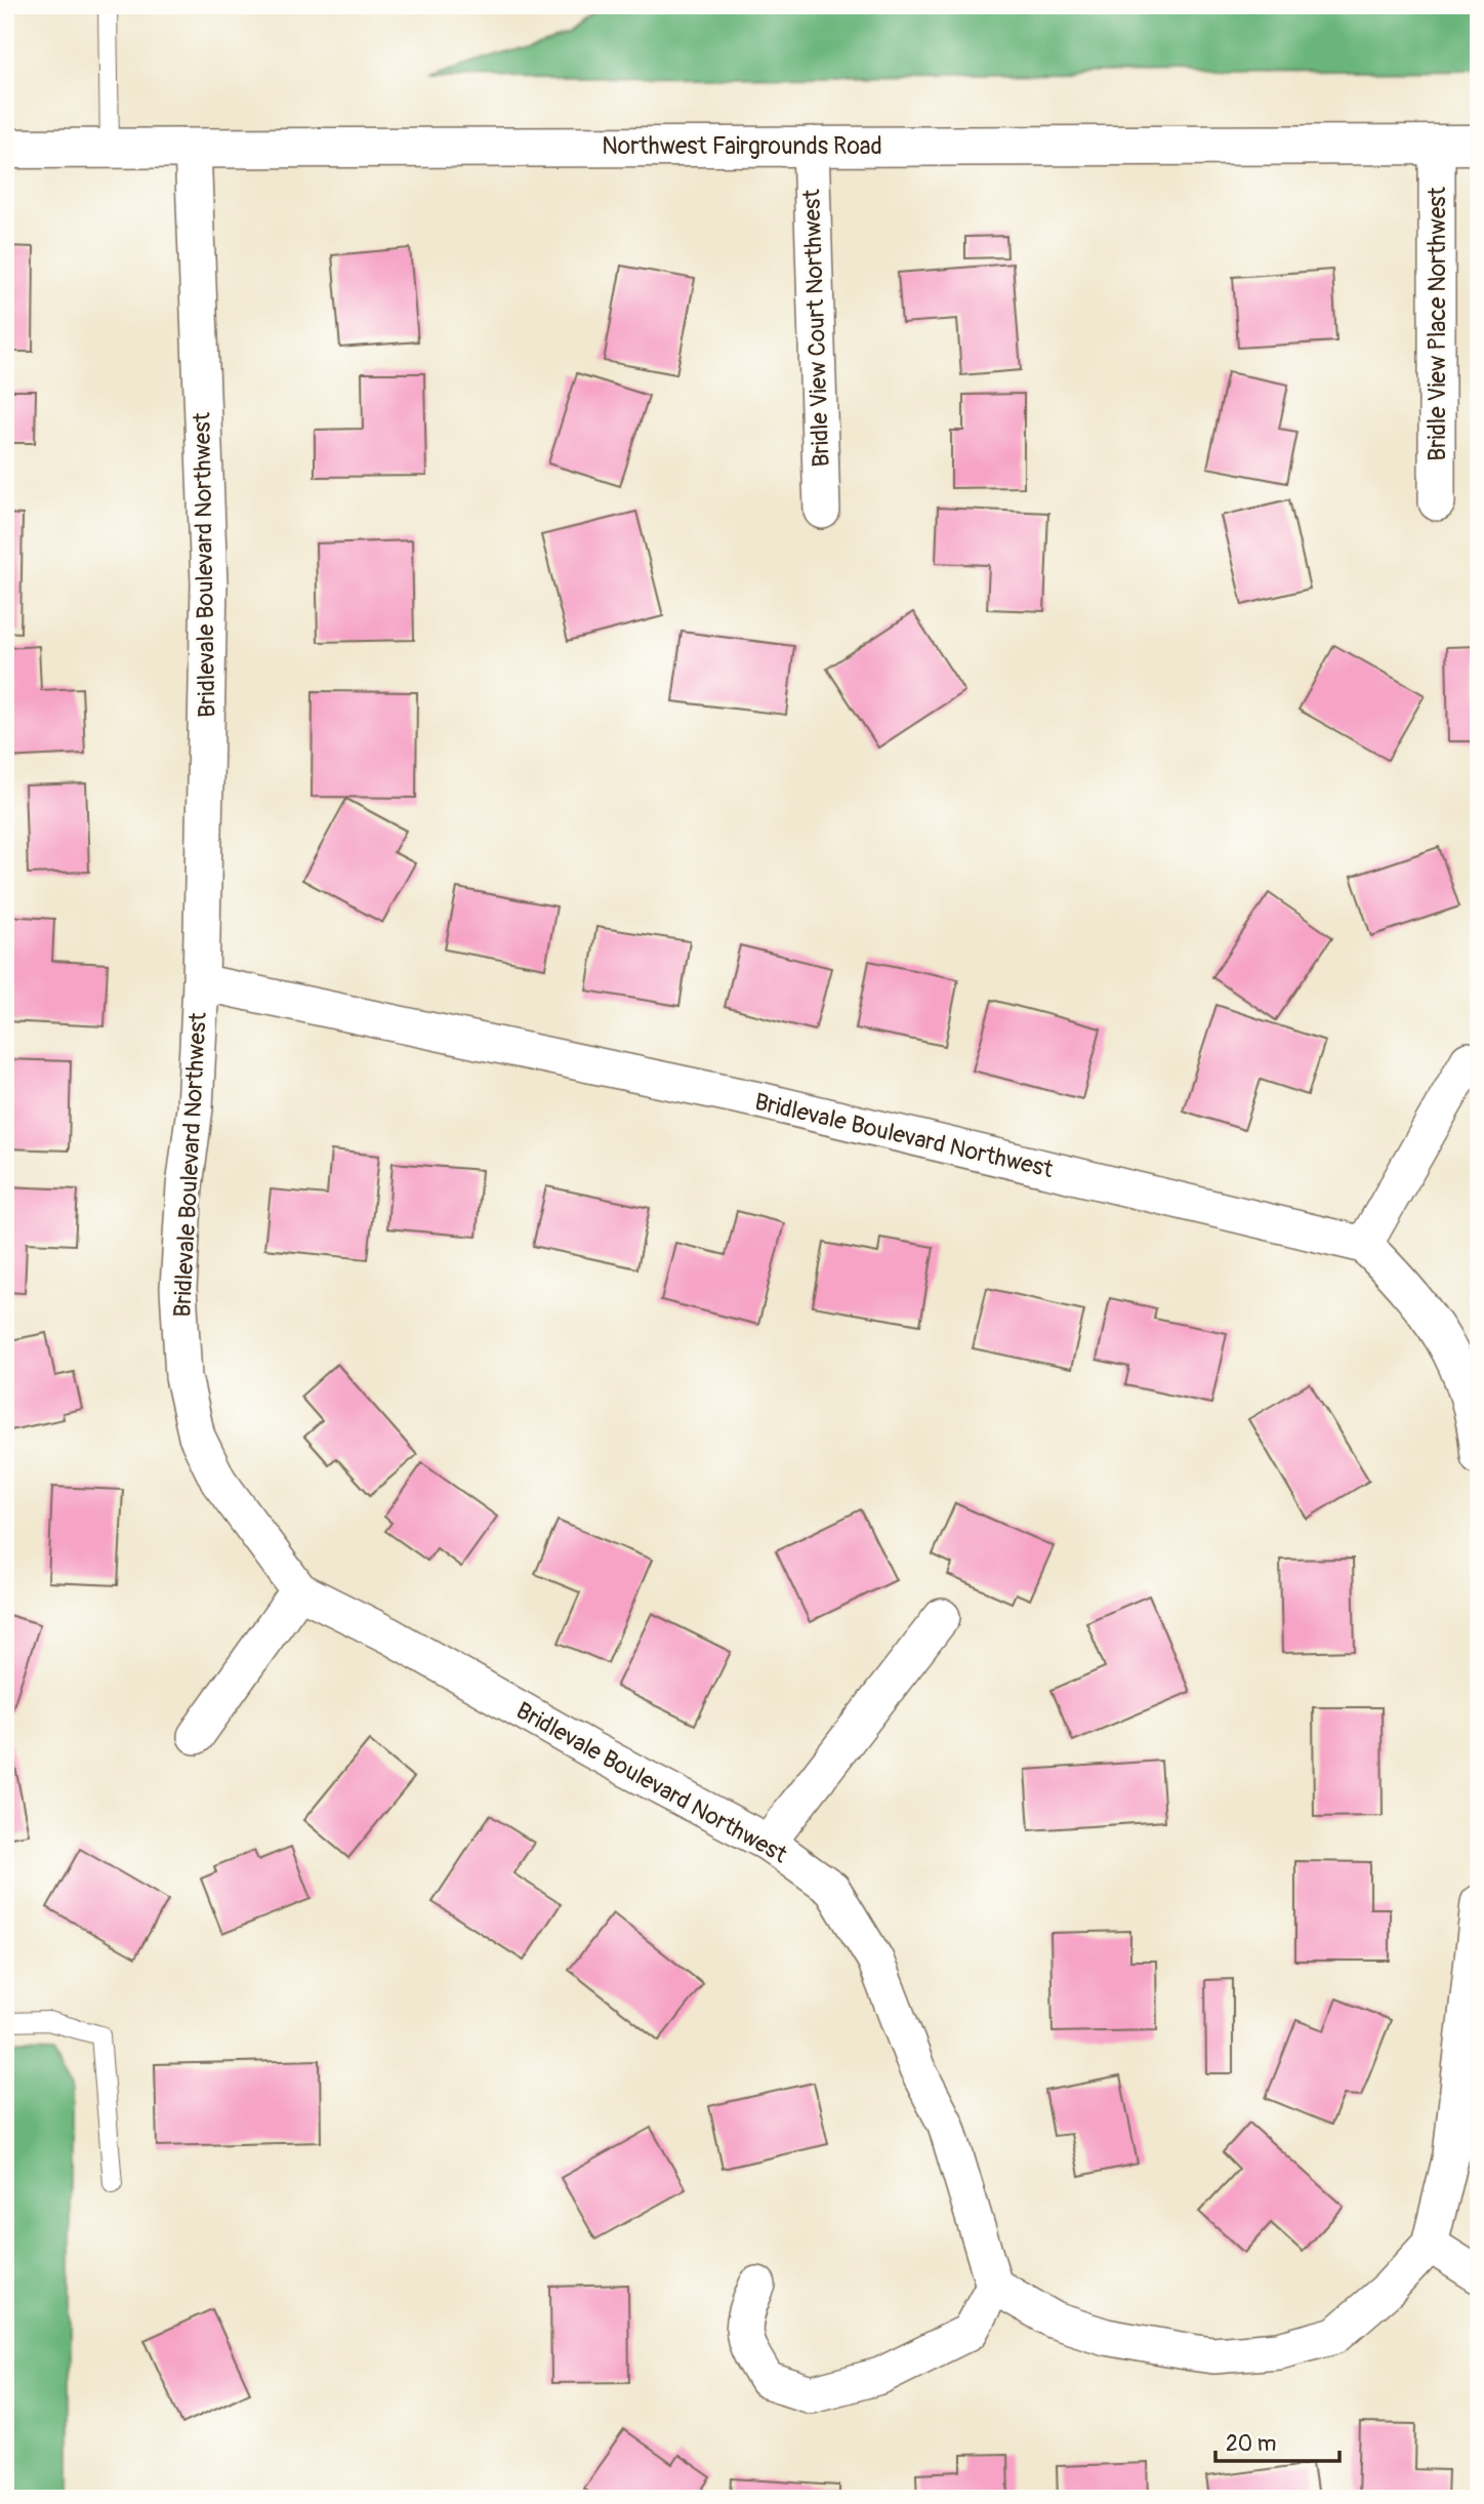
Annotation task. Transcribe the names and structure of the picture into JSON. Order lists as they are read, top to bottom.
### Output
{
  "streets": {
    "main road": ["Northwest Fairgrounds Road"],
    "street": ["Bridle View Place Northwest", "Bridle View Court Northwest", "Bridlevale Boulevard Northwest"]
  },
  "crossings": [
    ["Northwest Fairgrounds Road", "Bridle View Place Northwest"],
    ["Northwest Fairgrounds Road", "Bridle View Court Northwest"],
    ["Northwest Fairgrounds Road", "Bridlevale Boulevard Northwest"]
  ],
  "scale_bar": "20 m"
}
